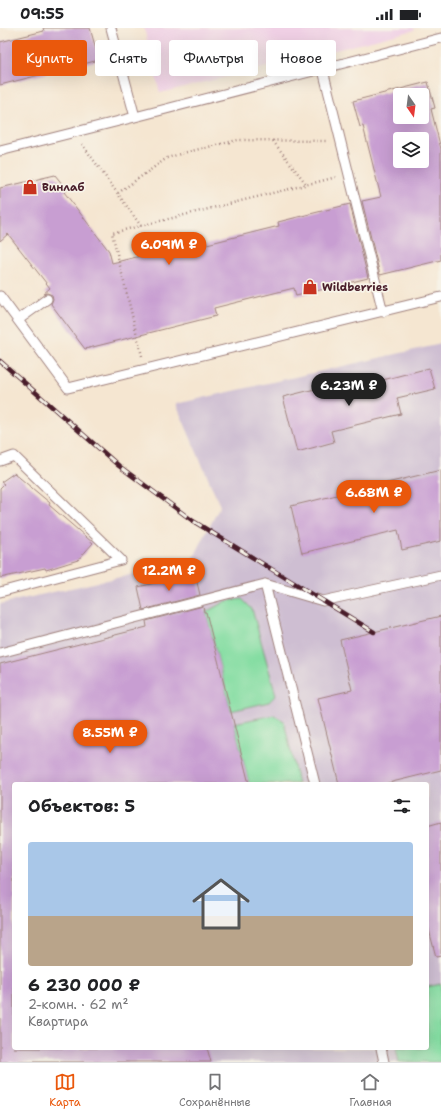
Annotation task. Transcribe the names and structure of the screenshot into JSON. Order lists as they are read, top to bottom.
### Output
{
  "places": {
    "shop": ["Винлаб", "Wildberries"]
  },
  "north": "bottom",
  "page": {
    "status": "09:55",
    "chip": [
      "Купить",
      "Снять",
      "Фильтры",
      "Новое"
    ],
    "price": [
      "6.09M ₽",
      "6.23M ₽",
      "6.68M ₽",
      "12.2M ₽",
      "8.55M ₽"
    ],
    "heading": "Объектов: 5",
    "list": [
      {
        "name": "6 230 000 ₽",
        "note": "2-комн. · 62 m² · Квартира"
      }
    ],
    "tabs": ["Карта", "Сохранённые", "Главная"]
  }
}
